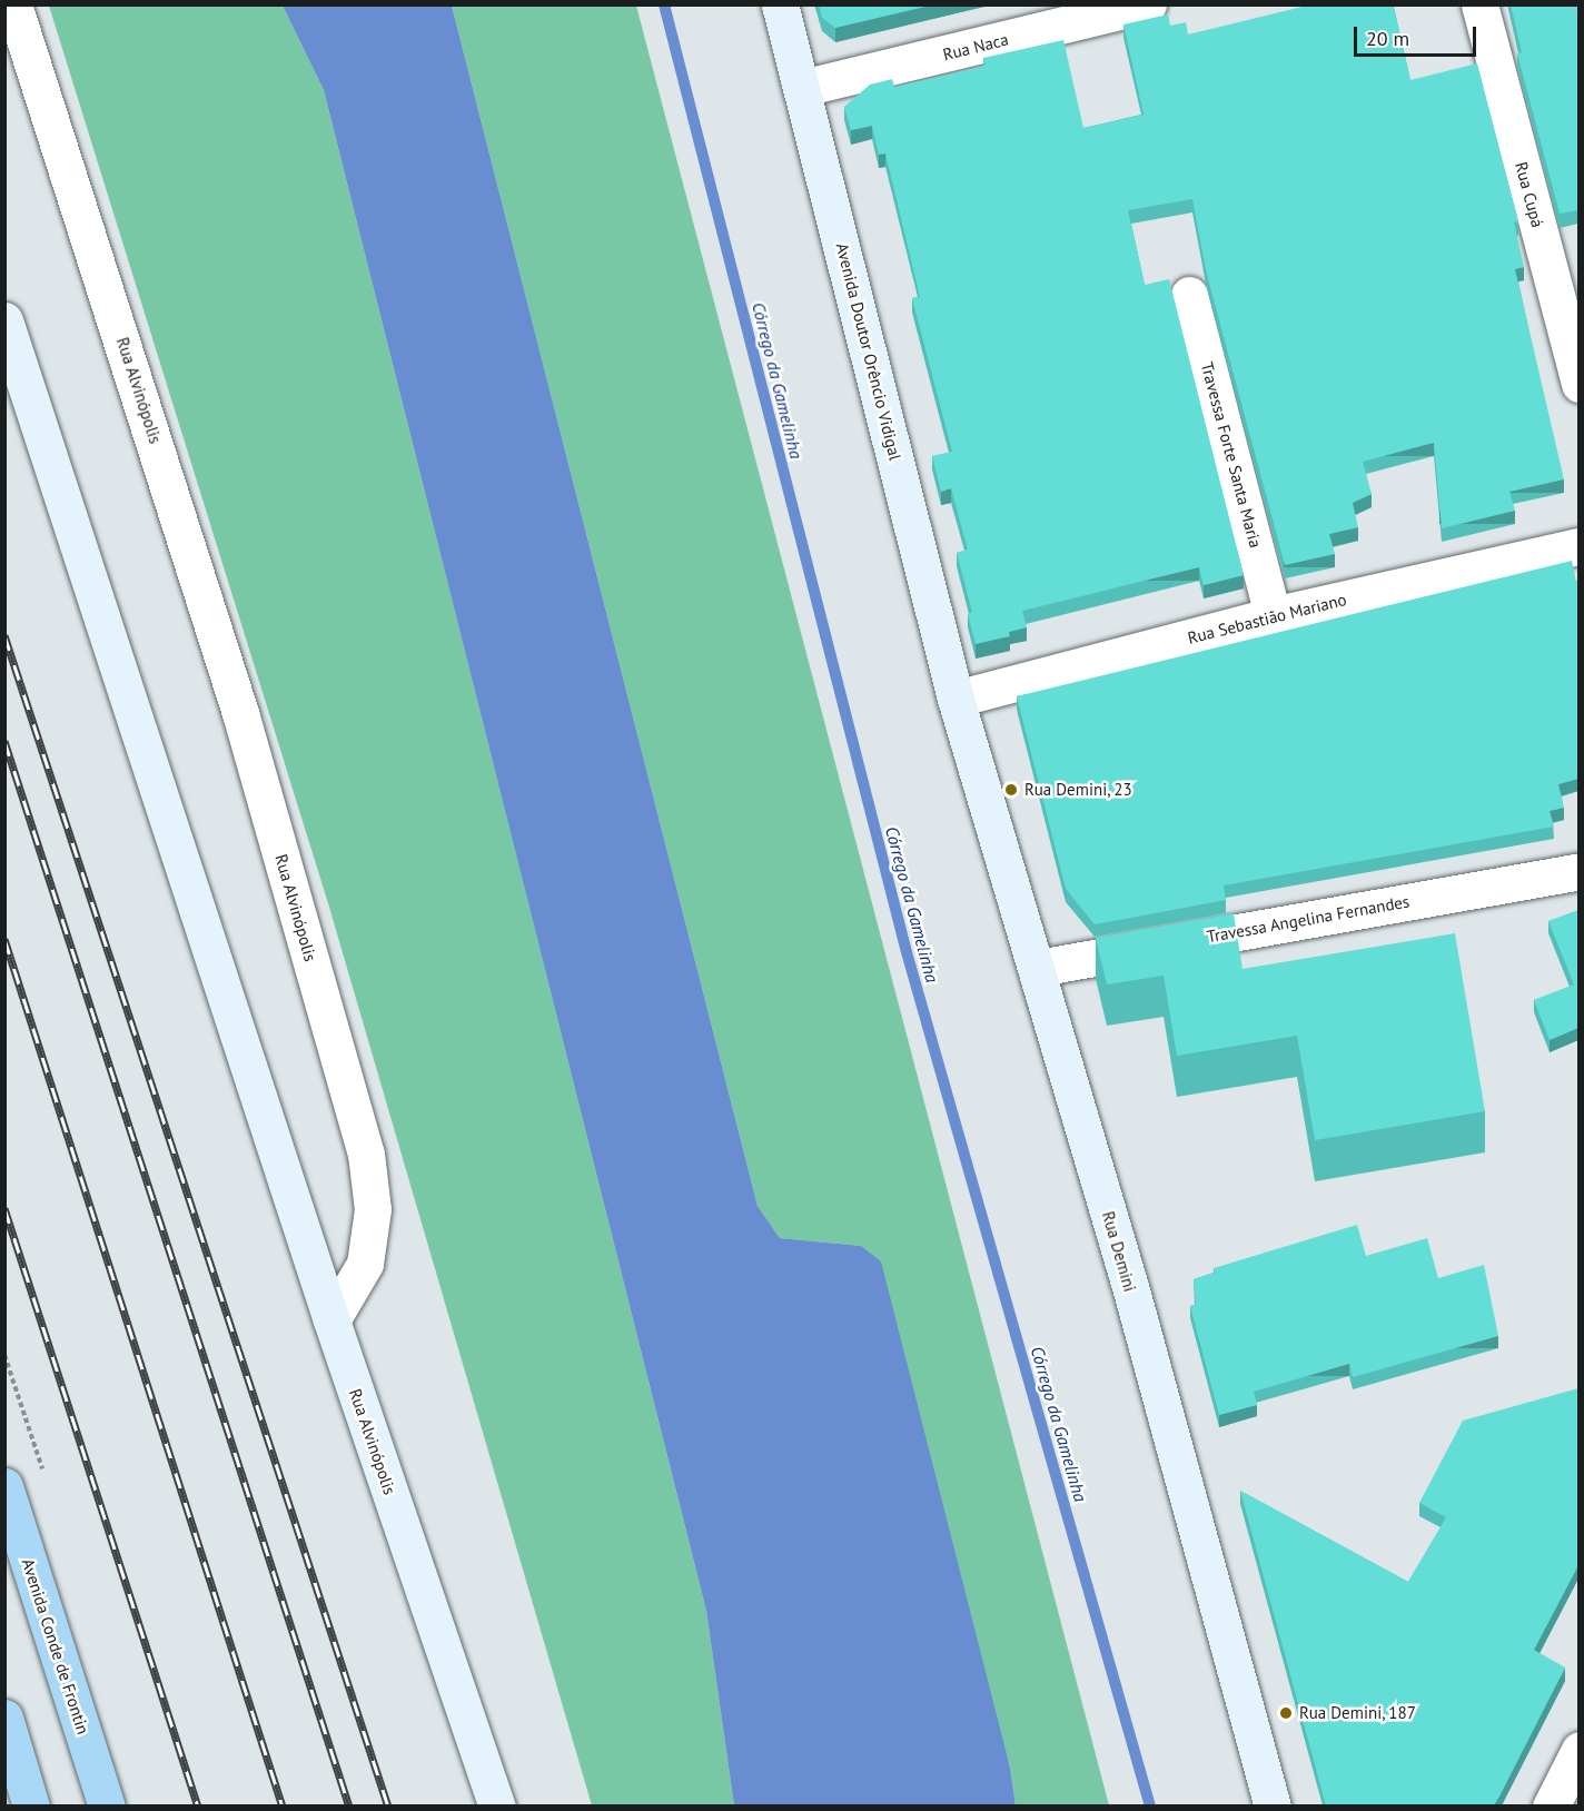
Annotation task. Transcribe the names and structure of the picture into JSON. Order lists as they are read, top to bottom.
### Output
{
  "streets": {
    "highway": ["Avenida Conde de Frontin"],
    "street": [
      "Rua Naca",
      "Rua Cupá",
      "Avenida Doutor Orêncio Vidigal",
      "Rua Alvinópolis",
      "Travessa Forte Santa Maria",
      "Rua Sebastião Mariano",
      "Travessa Angelina Fernandes",
      "Rua Demini"
    ]
  },
  "crossings": [
    ["Rua Naca", "Avenida Doutor Orêncio Vidigal"],
    ["Avenida Doutor Orêncio Vidigal", "Rua Sebastião Mariano"],
    ["Avenida Doutor Orêncio Vidigal", "Rua Demini"],
    ["Travessa Forte Santa Maria", "Rua Sebastião Mariano"],
    ["Rua Sebastião Mariano", "Rua Demini"],
    ["Travessa Angelina Fernandes", "Rua Demini"]
  ],
  "water": ["Córrego da Gamelinha"],
  "places": ["Rua Demini, 23", "Rua Demini, 187"],
  "scale_bar": "20 m"
}
